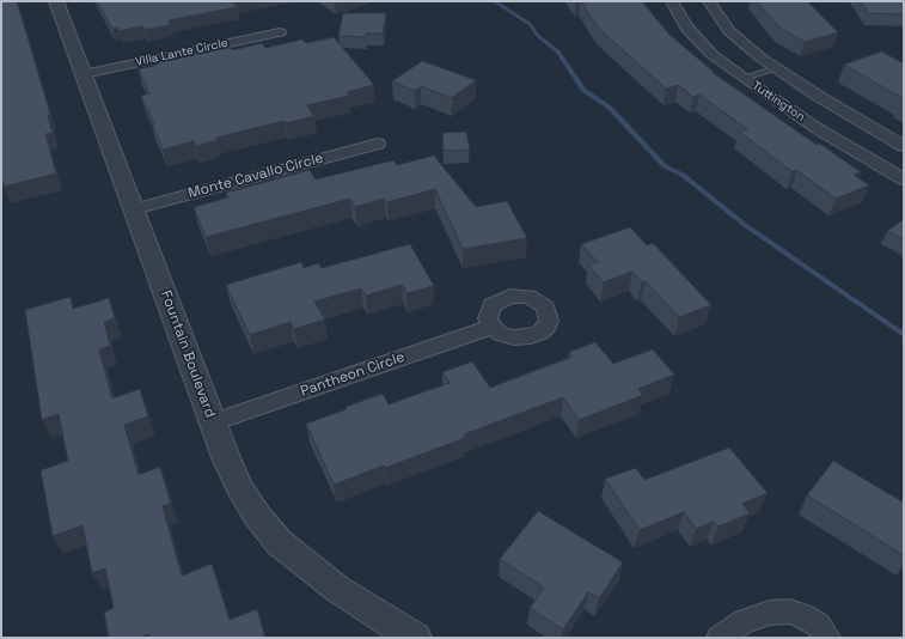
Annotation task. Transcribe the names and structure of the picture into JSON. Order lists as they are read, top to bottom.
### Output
{
  "streets": {
    "street": [
      "Villa Lante Circle",
      "Tuttington",
      "Monte Cavallo Circle",
      "Fountain Boulevard",
      "Pantheon Circle"
    ]
  },
  "crossings": [
    ["Villa Lante Circle", "Fountain Boulevard"],
    ["Monte Cavallo Circle", "Fountain Boulevard"],
    ["Fountain Boulevard", "Pantheon Circle"]
  ]
}
